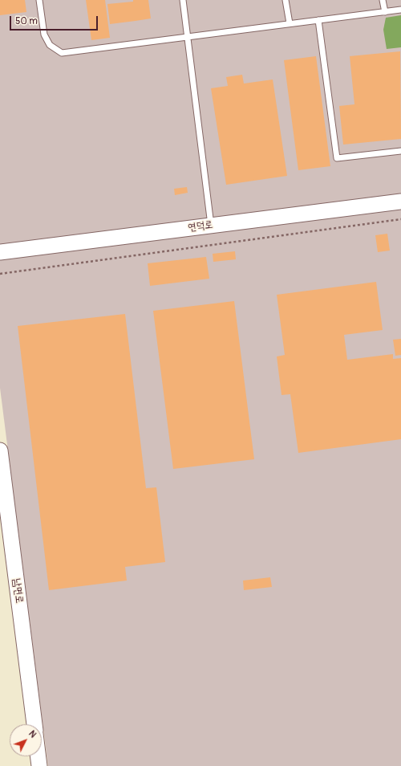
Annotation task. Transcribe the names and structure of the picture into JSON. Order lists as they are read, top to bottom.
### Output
{
  "streets": {
    "street": ["연덕로", "남면로"]
  },
  "scale_bar": "50 m",
  "north": "top right"
}
